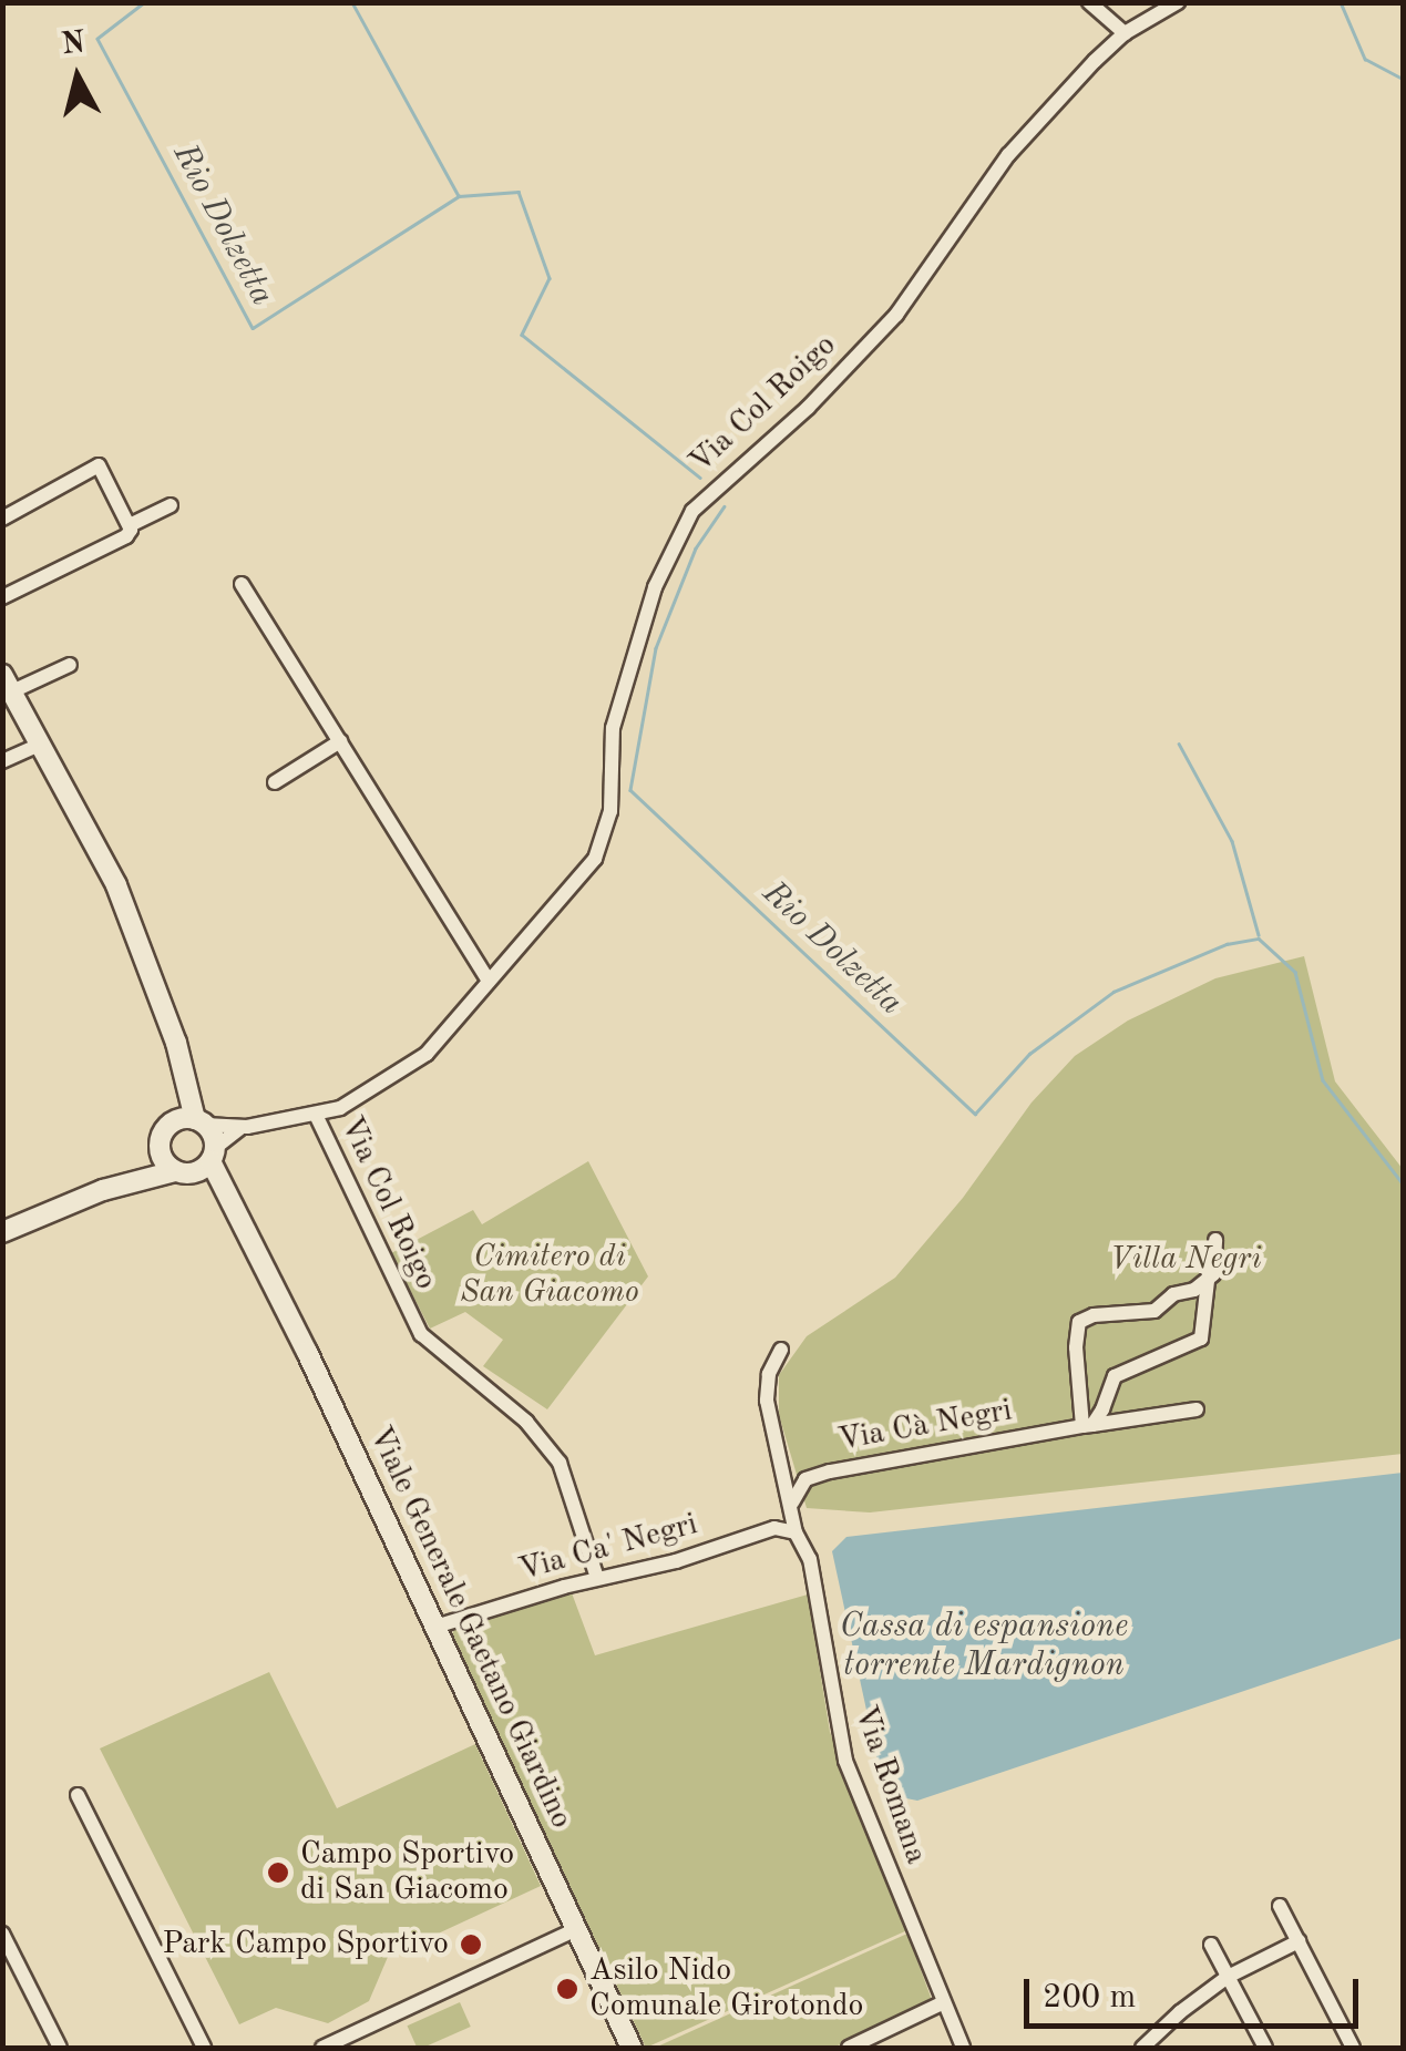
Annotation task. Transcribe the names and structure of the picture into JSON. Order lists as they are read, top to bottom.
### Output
{
  "streets": {
    "main road": ["Viale Generale Gaetano Giardino"],
    "street": [
      "Via Col Roigo",
      "Via Cà Negri",
      "Via Ca' Negri",
      "Via Romana"
    ]
  },
  "crossings": [
    ["Via Col Roigo", "Via Ca' Negri"],
    ["Via Col Roigo", "Viale Generale Gaetano Giardino"],
    ["Via Ca' Negri", "Viale Generale Gaetano Giardino"],
    ["Via Ca' Negri", "Via Romana"]
  ],
  "water": ["Rio Dolzetta", "Cassa di espansione torrente Mardignon"],
  "parks": ["Cimitero di San Giacomo", "Villa Negri"],
  "places": ["Campo Sportivo di San Giacomo", "Park Campo Sportivo", "Asilo Nido Comunale Girotondo"],
  "scale_bar": "200 m",
  "north": "top"
}
